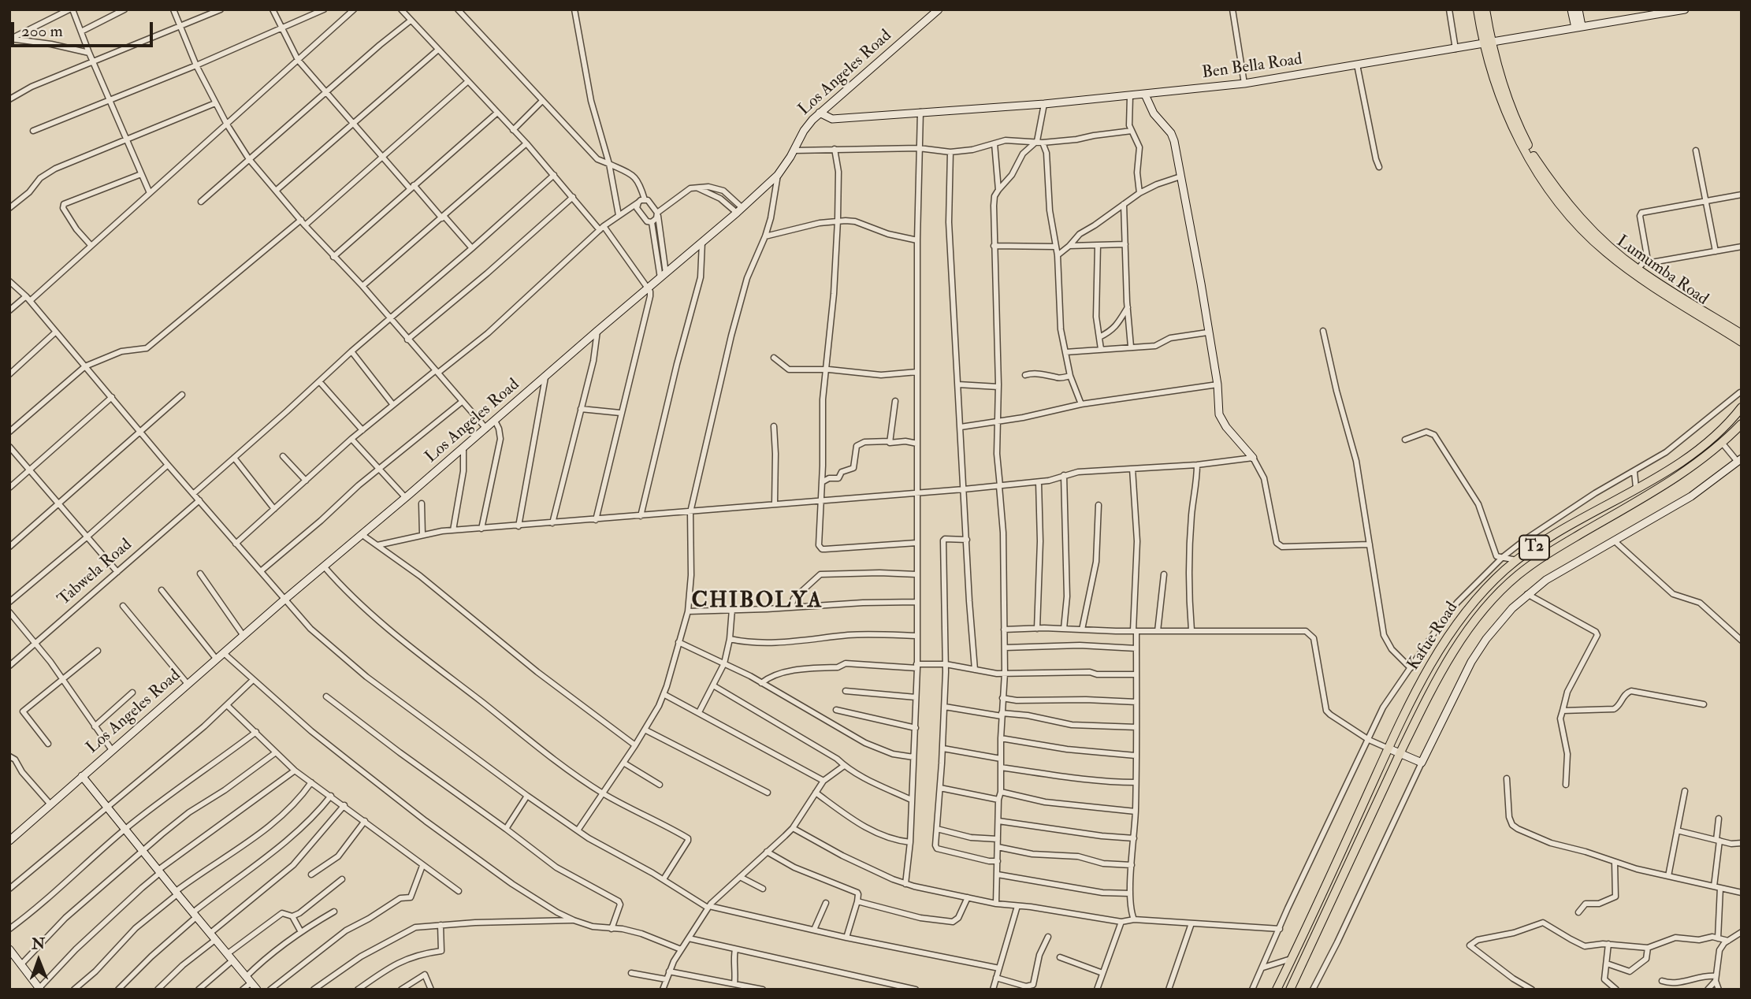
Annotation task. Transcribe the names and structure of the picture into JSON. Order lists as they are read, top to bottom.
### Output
{
  "streets": {
    "main road": [
      "Ben Bella Road",
      "Los Angeles Road",
      "Lumumba Road",
      "T2",
      "Kafue Road"
    ],
    "street": ["Tabwela Road"]
  },
  "crossings": [
    ["Ben Bella Road", "Los Angeles Road"],
    ["Ben Bella Road", "Lumumba Road"]
  ],
  "districts": ["CHIBOLYA"],
  "scale_bar": "200 m",
  "north": "top"
}
